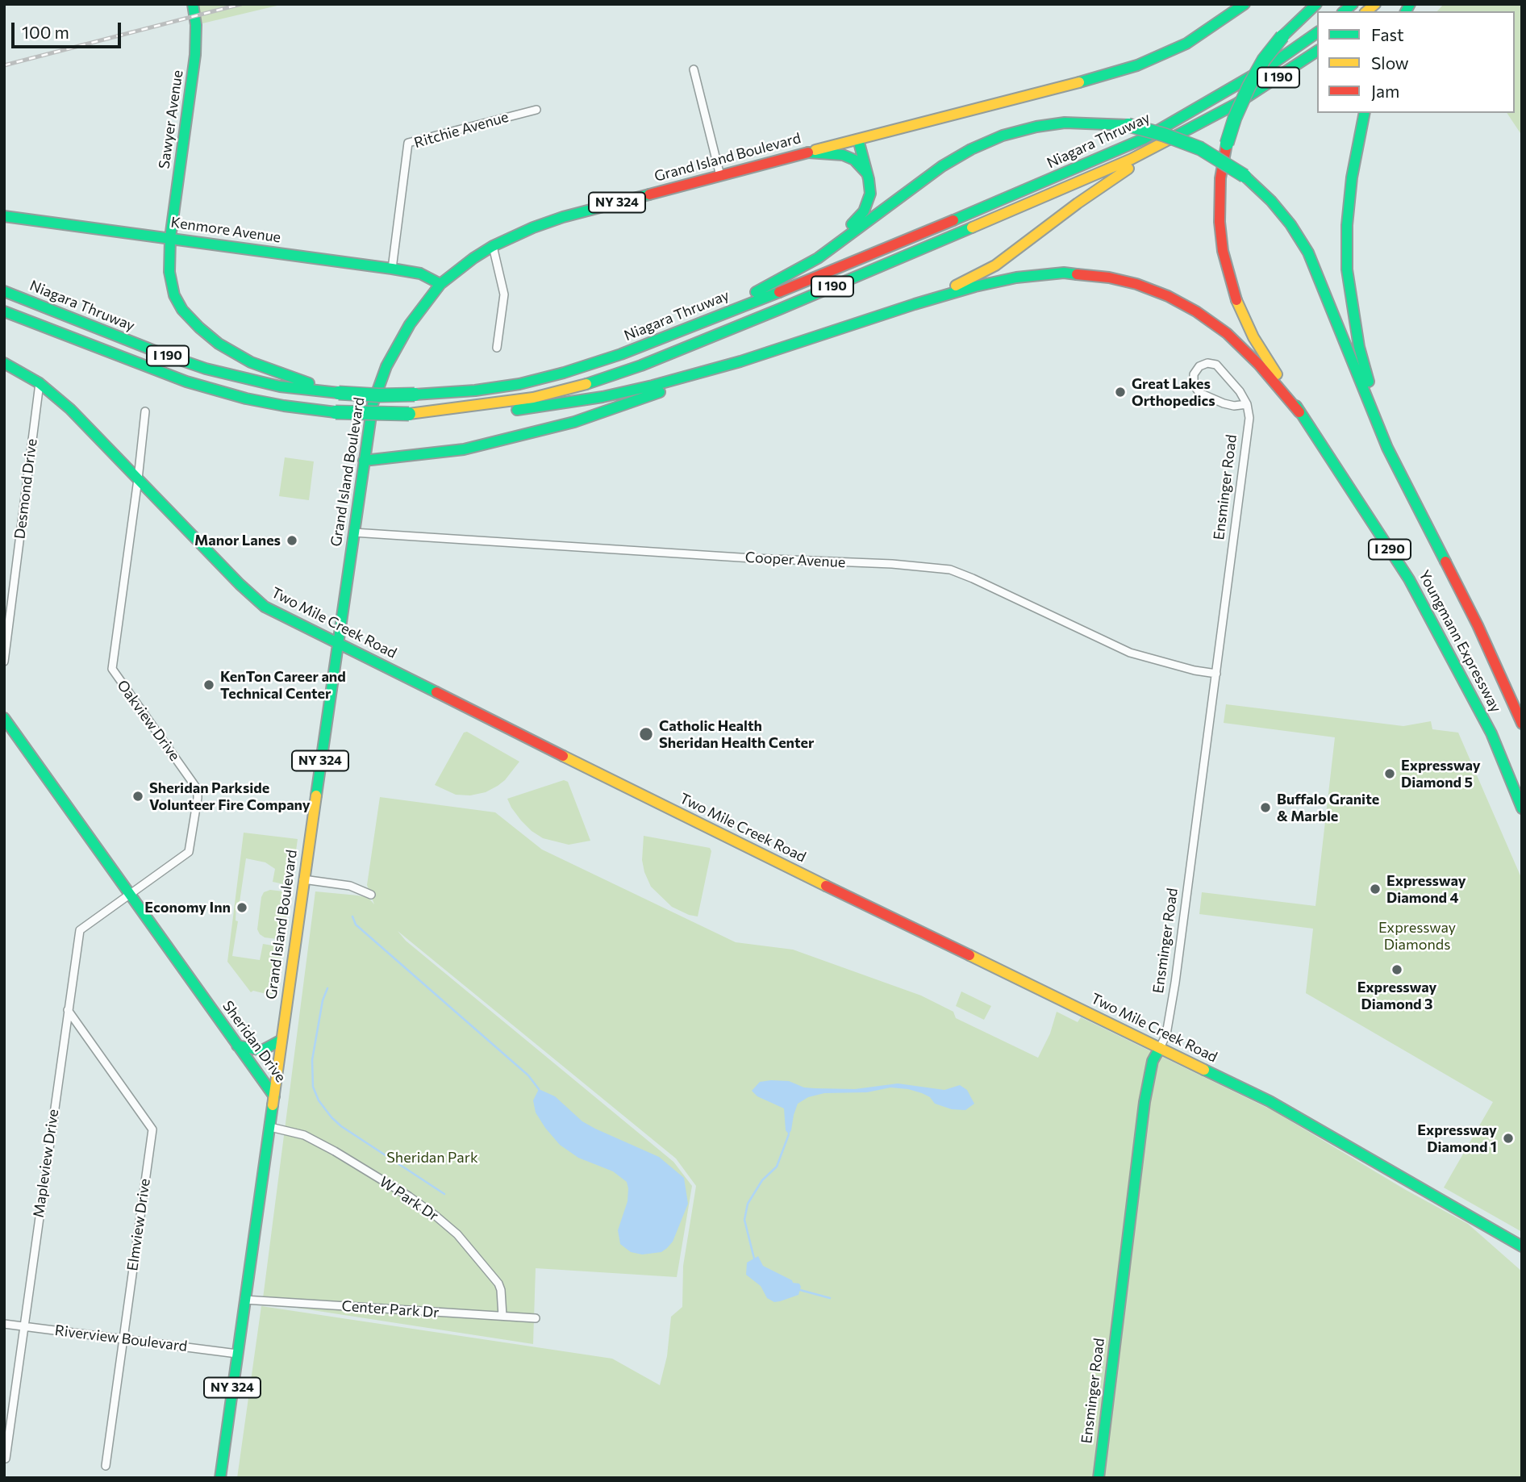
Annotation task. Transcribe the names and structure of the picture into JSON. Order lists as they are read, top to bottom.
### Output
{
  "streets": {
    "main road": [
      "I 190",
      "Sawyer Avenue",
      "Niagara Thruway",
      "Grand Island Boulevard",
      "NY 324",
      "Kenmore Avenue",
      "Ensminger Road",
      "I 290",
      "Two Mile Creek Road",
      "Youngmann Expressway",
      "Sheridan Drive"
    ],
    "street": [
      "Ritchie Avenue",
      "Desmond Drive",
      "Cooper Avenue",
      "Oakview Drive",
      "Mapleview Drive",
      "W Park Dr",
      "Elmview Drive",
      "Center Park Dr",
      "Riverview Boulevard"
    ]
  },
  "crossings": [
    ["Sawyer Avenue", "Niagara Thruway"],
    ["Sawyer Avenue", "Kenmore Avenue"],
    ["Ritchie Avenue", "Kenmore Avenue"],
    ["Grand Island Boulevard", "Kenmore Avenue"],
    ["Grand Island Boulevard", "Cooper Avenue"],
    ["Grand Island Boulevard", "Two Mile Creek Road"],
    ["Grand Island Boulevard", "Sheridan Drive"],
    ["Ensminger Road", "Cooper Avenue"],
    ["Ensminger Road", "Two Mile Creek Road"],
    ["Desmond Drive", "Two Mile Creek Road"],
    ["Two Mile Creek Road", "Oakview Drive"],
    ["Oakview Drive", "Sheridan Drive"],
    ["Oakview Drive", "Mapleview Drive"],
    ["Sheridan Drive", "Mapleview Drive"],
    ["Sheridan Drive", "W Park Dr"],
    ["Sheridan Drive", "Center Park Dr"],
    ["Sheridan Drive", "Riverview Boulevard"],
    ["Mapleview Drive", "Elmview Drive"],
    ["Mapleview Drive", "Riverview Boulevard"],
    ["W Park Dr", "Center Park Dr"],
    ["Elmview Drive", "Riverview Boulevard"]
  ],
  "parks": ["Expressway Diamonds", "Sheridan Park"],
  "places": [
    "Great Lakes Orthopedics",
    "Manor Lanes",
    "KenTon Career and Technical Center",
    "Catholic Health Sheridan Health Center",
    "Expressway Diamond 5",
    "Sheridan Parkside Volunteer Fire Company",
    "Buffalo Granite & Marble",
    "Expressway Diamond 4",
    "Economy Inn",
    "Expressway Diamond 3",
    "Expressway Diamond 1"
  ],
  "legend": ["Fast", "Slow", "Jam"],
  "scale_bar": "100 m"
}
